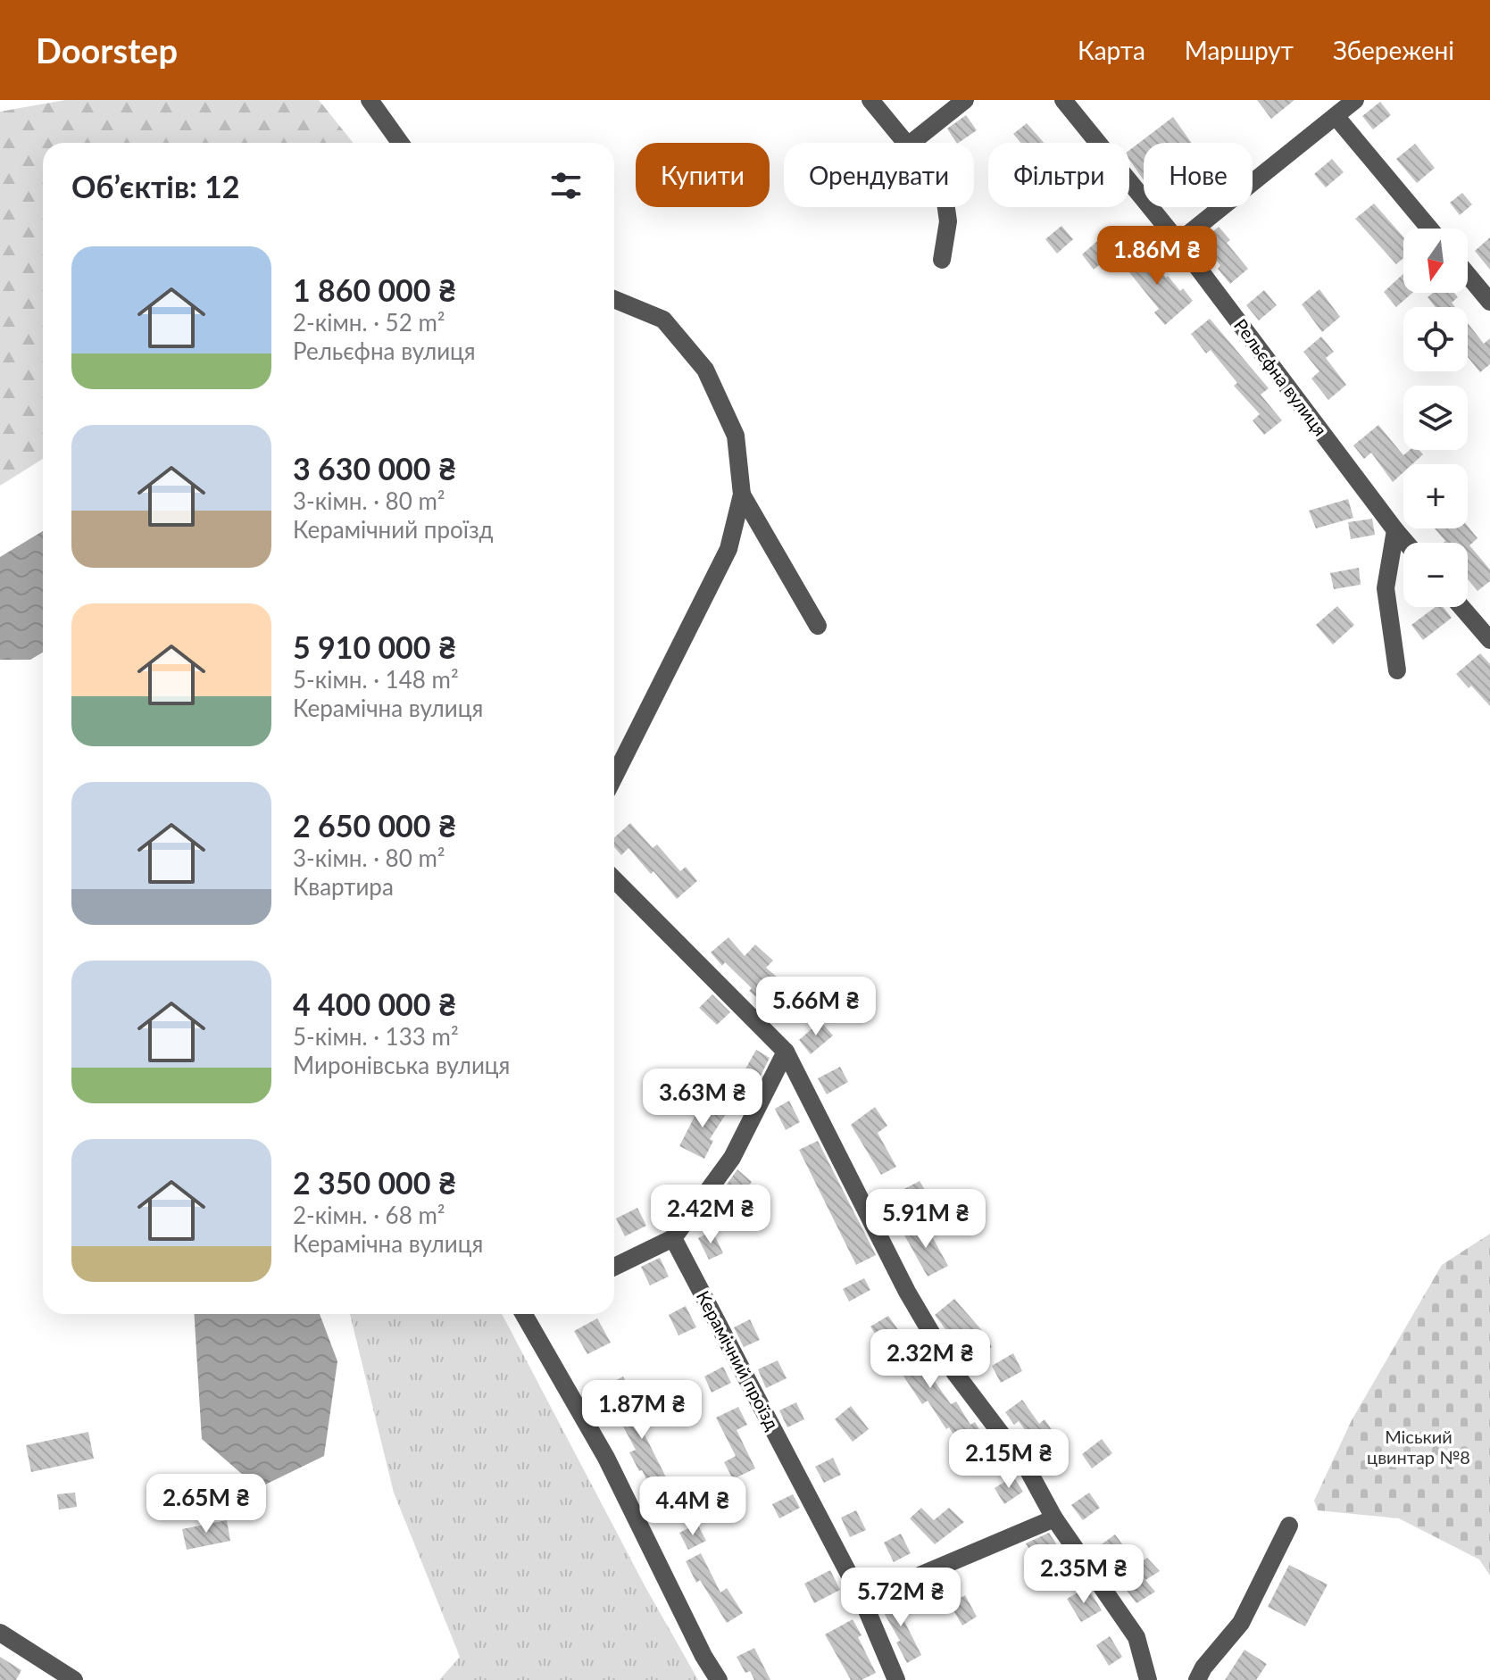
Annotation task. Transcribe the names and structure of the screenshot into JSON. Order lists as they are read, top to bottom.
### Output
{
  "streets": {
    "street": ["Рельєфна вулиця", "Керамічний проїзд"]
  },
  "parks": ["Міський цвинтар №8"],
  "north": "bottom",
  "page": {
    "header": "Doorstep",
    "nav": ["Карта", "Маршрут", "Збережені"],
    "chip": [
      "Купити",
      "Орендувати",
      "Фільтри",
      "Нове"
    ],
    "heading": "Об’єктів: 12",
    "price": [
      "1.86M ₴",
      "5.66M ₴",
      "3.63M ₴",
      "2.42M ₴",
      "5.91M ₴",
      "2.32M ₴",
      "1.87M ₴",
      "2.15M ₴",
      "2.65M ₴",
      "4.4M ₴",
      "2.35M ₴",
      "5.72M ₴"
    ],
    "map_buttons": ["+", "−"],
    "list": [
      {
        "name": "1 860 000 ₴",
        "note": "2-кімн. · 52 m² · Рельєфна вулиця"
      },
      {
        "name": "3 630 000 ₴",
        "note": "3-кімн. · 80 m² · Керамічний проїзд"
      },
      {
        "name": "5 910 000 ₴",
        "note": "5-кімн. · 148 m² · Керамічна вулиця"
      },
      {
        "name": "2 650 000 ₴",
        "note": "3-кімн. · 80 m² · Квартира"
      },
      {
        "name": "4 400 000 ₴",
        "note": "5-кімн. · 133 m² · Миронівська вулиця"
      },
      {
        "name": "2 350 000 ₴",
        "note": "2-кімн. · 68 m² · Керамічна вулиця"
      }
    ]
  }
}
